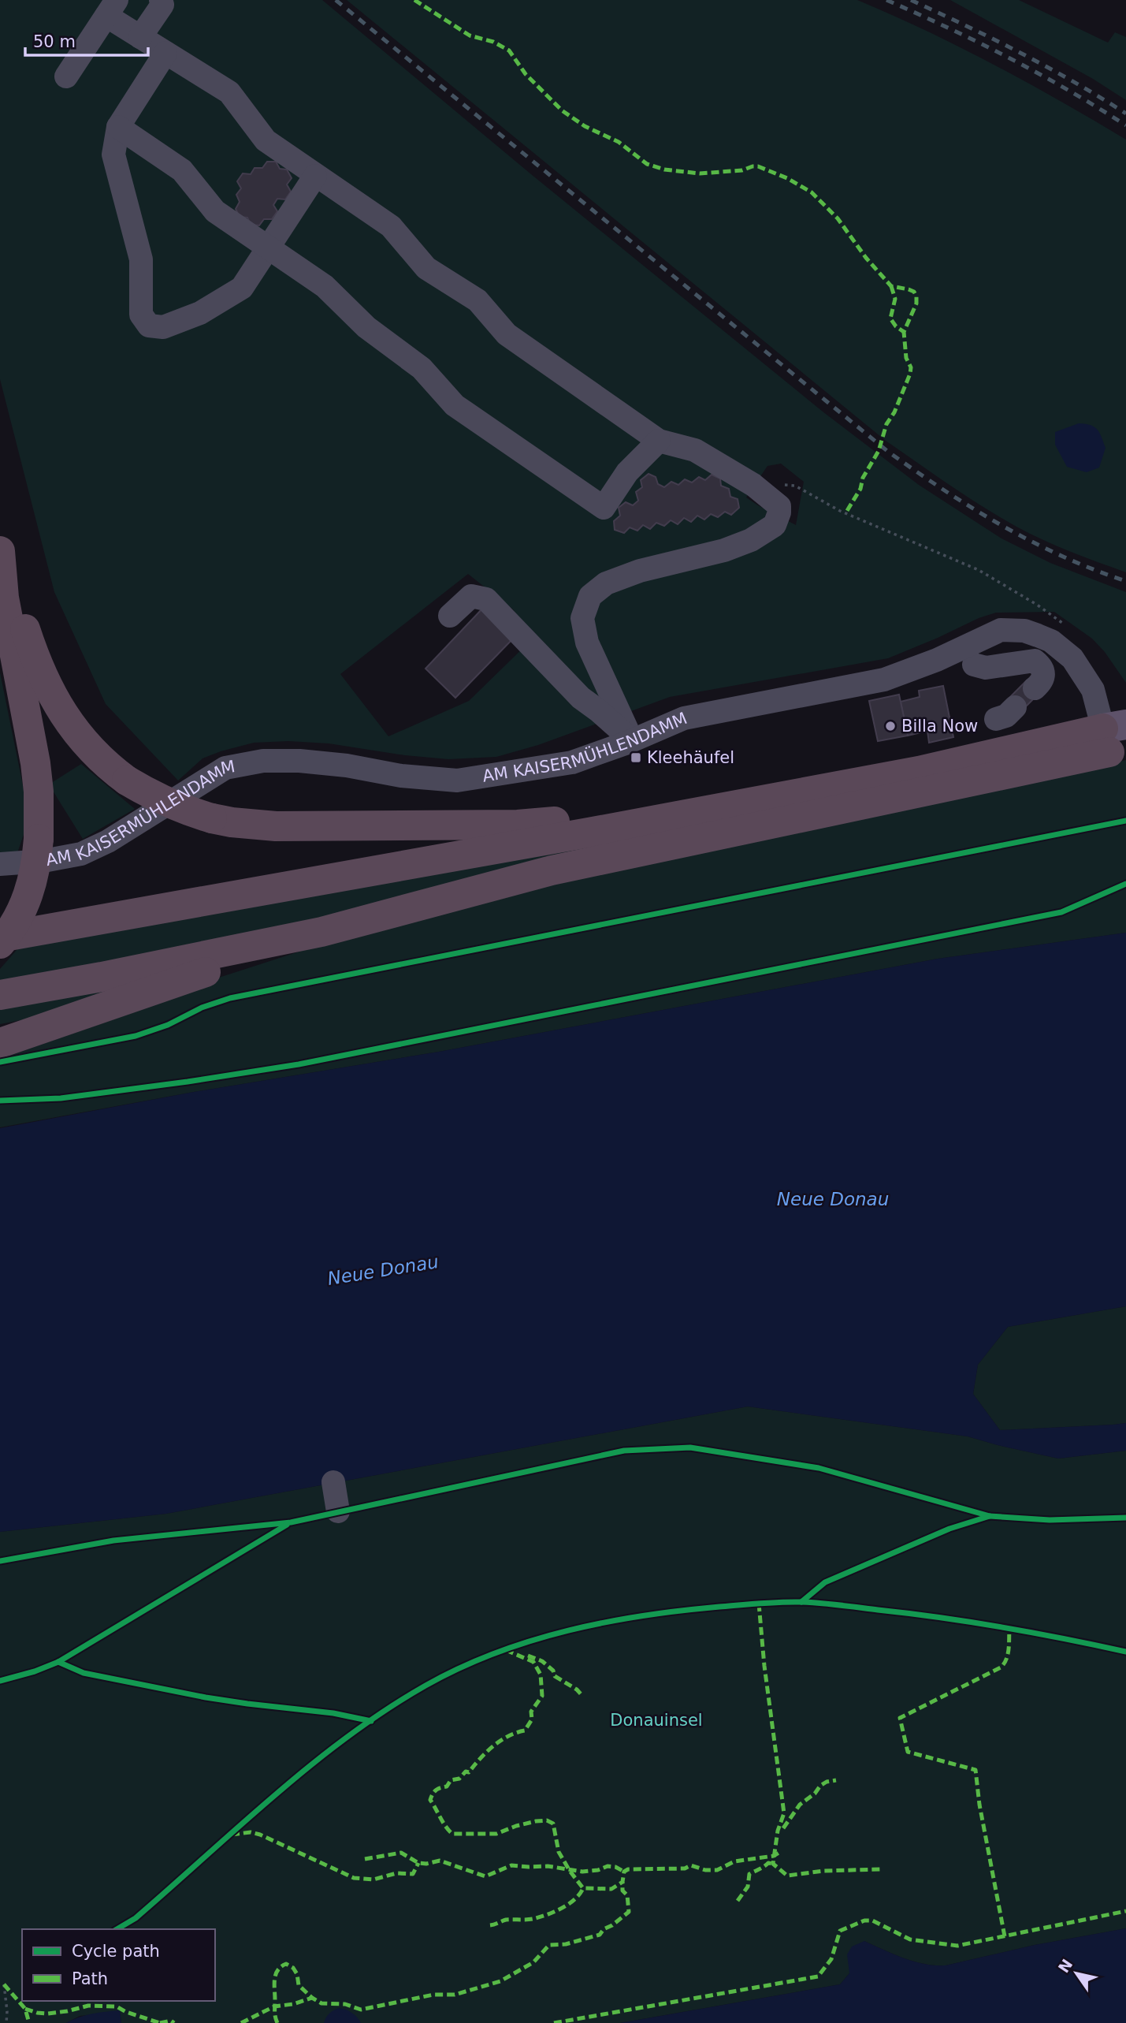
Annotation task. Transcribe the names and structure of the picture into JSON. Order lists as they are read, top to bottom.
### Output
{
  "streets": {
    "street": ["AM KAISERMÜHLENDAMM"]
  },
  "water": ["Neue Donau"],
  "parks": ["Donauinsel"],
  "places": {
    "other": ["Billa Now"],
    "transit": ["Kleehäufel"]
  },
  "legend": ["Cycle path", "Path"],
  "scale_bar": "50 m",
  "north": "top left"
}
